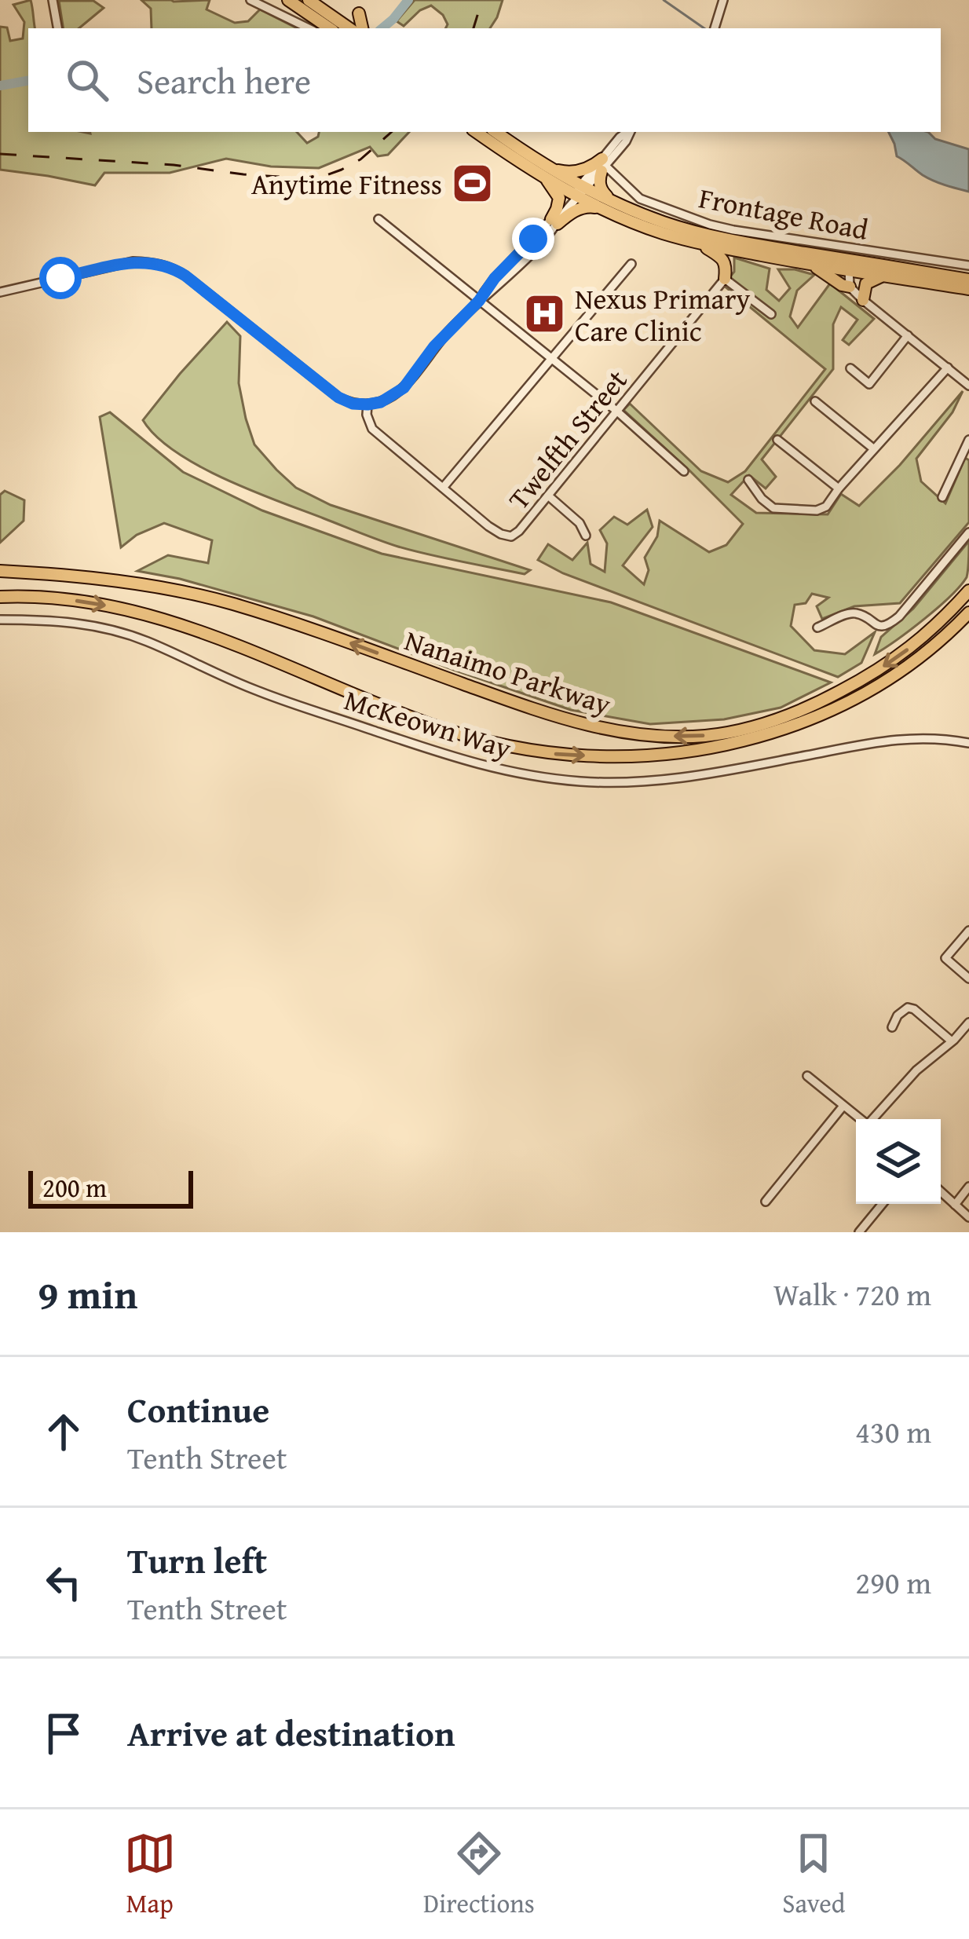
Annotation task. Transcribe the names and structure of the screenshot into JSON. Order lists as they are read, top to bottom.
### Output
{
  "streets": {
    "highway": ["Nanaimo Parkway"],
    "street": ["Frontage Road", "Twelfth Street", "McKeown Way"]
  },
  "places": {
    "sports": ["Anytime Fitness"],
    "hospital": ["Nexus Primary Care Clinic"]
  },
  "scale_bar": "200 m",
  "page": {
    "search": "Search here",
    "scale": "200 m",
    "heading": ["9 min", "Walk · 720 m"],
    "list": [
      ["Continue", "Tenth Street", "430 m"],
      ["Turn left", "Tenth Street", "290 m"],
      "Arrive at destination"
    ],
    "nav": ["Map", "Directions", "Saved"]
  }
}
